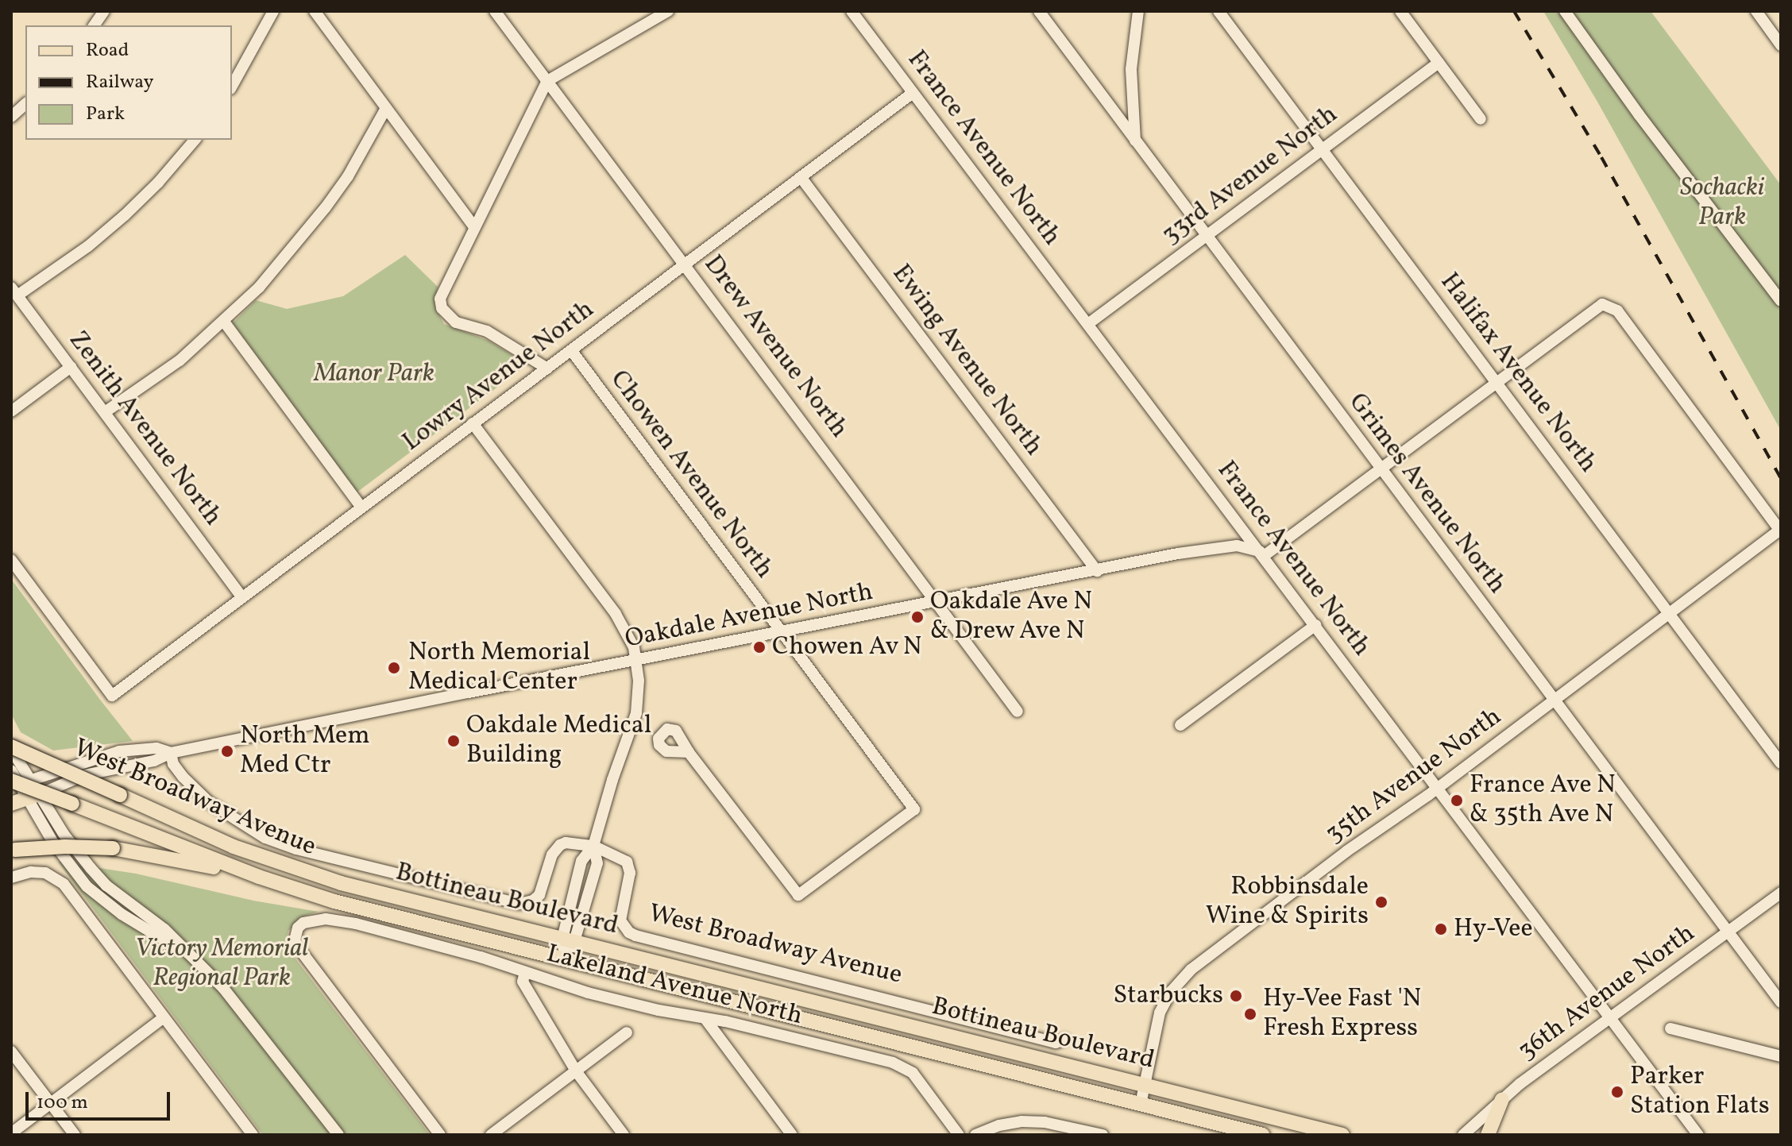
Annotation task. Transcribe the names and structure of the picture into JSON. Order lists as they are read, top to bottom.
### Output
{
  "streets": {
    "main road": ["West Broadway Avenue", "Bottineau Boulevard"],
    "street": [
      "France Avenue North",
      "33rd Avenue North",
      "Drew Avenue North",
      "Ewing Avenue North",
      "Halifax Avenue North",
      "Lowry Avenue North",
      "Zenith Avenue North",
      "Chowen Avenue North",
      "Grimes Avenue North",
      "Oakdale Avenue North",
      "35th Avenue North",
      "Lakeland Avenue North",
      "36th Avenue North"
    ]
  },
  "crossings": [
    ["France Avenue North", "33rd Avenue North"],
    ["France Avenue North", "Lowry Avenue North"],
    ["France Avenue North", "Oakdale Avenue North"],
    ["France Avenue North", "35th Avenue North"],
    ["France Avenue North", "36th Avenue North"],
    ["33rd Avenue North", "Halifax Avenue North"],
    ["33rd Avenue North", "Grimes Avenue North"],
    ["Drew Avenue North", "Lowry Avenue North"],
    ["Drew Avenue North", "Oakdale Avenue North"],
    ["Ewing Avenue North", "Lowry Avenue North"],
    ["Ewing Avenue North", "Oakdale Avenue North"],
    ["Halifax Avenue North", "35th Avenue North"],
    ["Lowry Avenue North", "Zenith Avenue North"],
    ["Lowry Avenue North", "Chowen Avenue North"],
    ["Chowen Avenue North", "Oakdale Avenue North"],
    ["Grimes Avenue North", "35th Avenue North"],
    ["Grimes Avenue North", "36th Avenue North"],
    ["Oakdale Avenue North", "West Broadway Avenue"],
    ["35th Avenue North", "Bottineau Boulevard"],
    ["West Broadway Avenue", "Bottineau Boulevard"]
  ],
  "parks": ["Sochacki Park", "Manor Park", "Victory Memorial Regional Park"],
  "places": [
    "Oakdale Ave N & Drew Ave N",
    "Chowen Av N",
    "North Memorial Medical Center",
    "Oakdale Medical Building",
    "North Mem Med Ctr",
    "France Ave N & 35th Ave N",
    "Robbinsdale Wine & Spirits",
    "Hy-Vee",
    "Starbucks",
    "Hy-Vee Fast 'N Fresh Express",
    "Parker Station Flats"
  ],
  "legend": ["Road", "Railway", "Park"],
  "scale_bar": "100 m"
}
